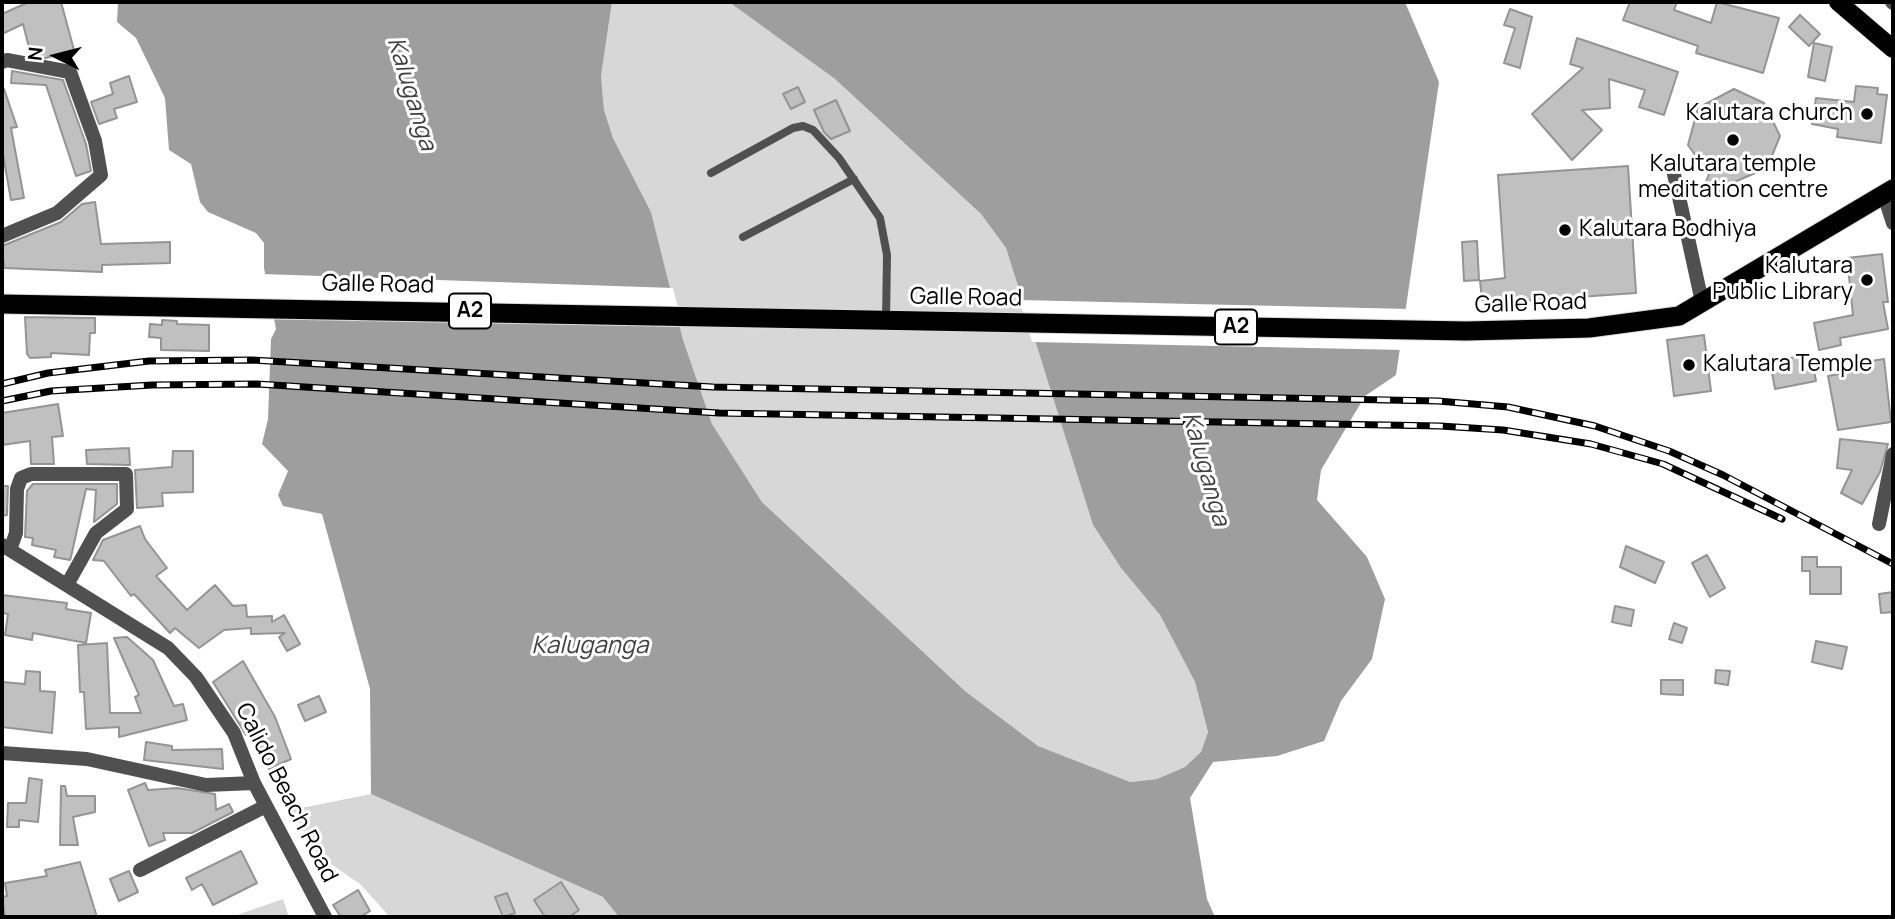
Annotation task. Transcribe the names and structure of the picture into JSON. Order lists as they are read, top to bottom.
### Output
{
  "streets": {
    "highway": ["Galle Road", "A2"],
    "street": ["Calido Beach Road"]
  },
  "water": ["Kaluganga"],
  "places": [
    "Kalutara church",
    "Kalutara temple meditation centre",
    "Kalutara Bodhiya",
    "Kalutara Public Library",
    "Kalutara Temple"
  ],
  "north": "left"
}
